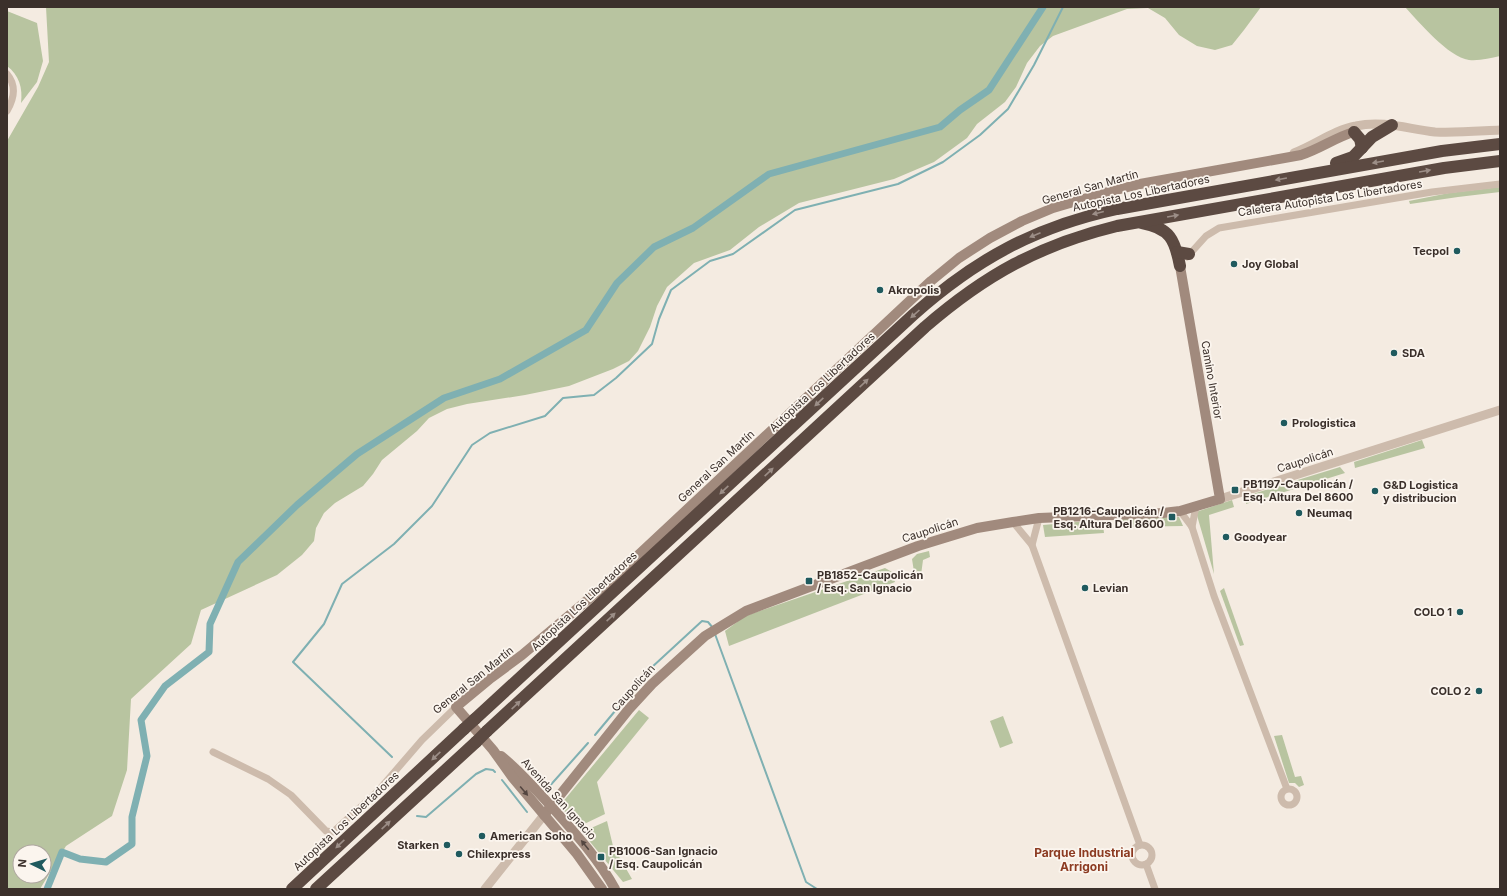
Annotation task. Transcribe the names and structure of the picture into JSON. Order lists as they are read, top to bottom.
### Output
{
  "streets": {
    "highway": ["Autopista Los Libertadores"],
    "main road": [
      "General San Martín",
      "Camino Interior",
      "Caupolicán",
      "Avenida San Ignacio"
    ],
    "street": ["Caletera Autopista Los Libertadores"]
  },
  "crossings": [
    ["General San Martín", "Avenida San Ignacio"],
    ["Caletera Autopista Los Libertadores", "Camino Interior"],
    ["Camino Interior", "Caupolicán"],
    ["Caupolicán", "Avenida San Ignacio"]
  ],
  "districts": ["Parque Industrial Arrigoni"],
  "places": {
    "other": [
      "Tecpol",
      "Joy Global",
      "Akropolis",
      "SDA",
      "Prologistica",
      "G&D Logistica y distribucion",
      "Neumaq",
      "Goodyear",
      "Levian",
      "COLO 1",
      "COLO 2",
      "American Soho",
      "Starken",
      "Chilexpress"
    ],
    "transit": [
      "PB1197-Caupolicán / Esq. Altura Del 8600",
      "PB1216-Caupolicán / Esq. Altura Del 8600",
      "PB1852-Caupolicán / Esq. San Ignacio",
      "PB1006-San Ignacio / Esq. Caupolicán"
    ]
  },
  "north": "left"
}
